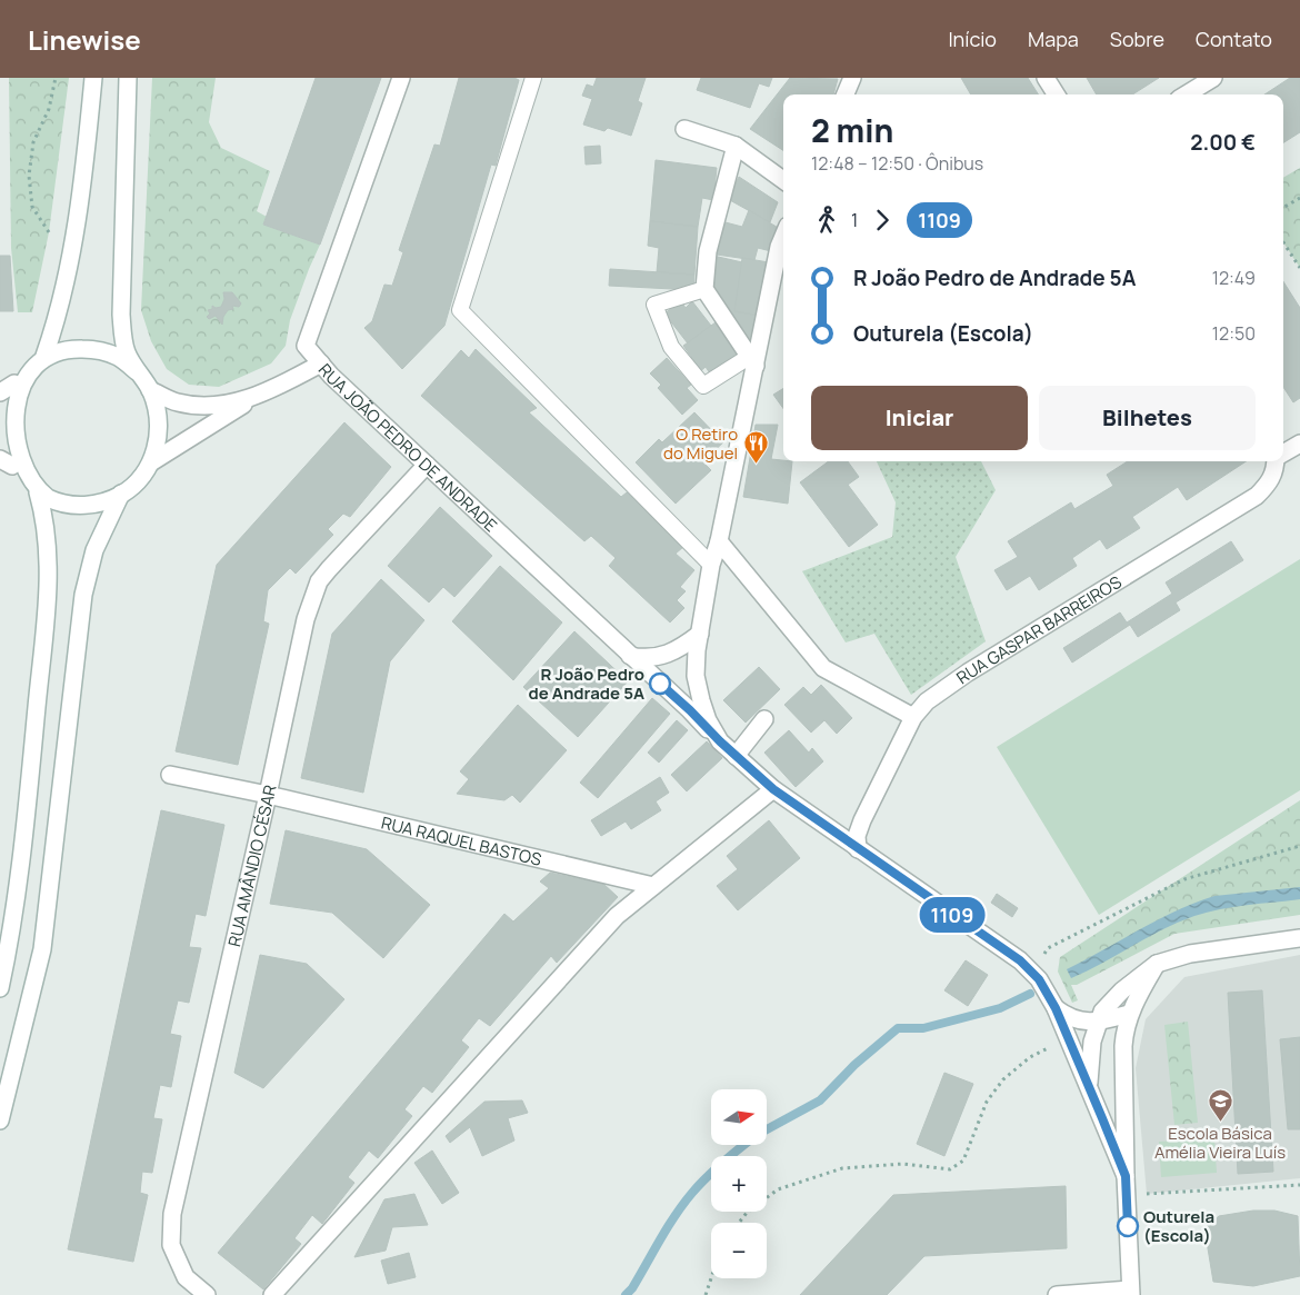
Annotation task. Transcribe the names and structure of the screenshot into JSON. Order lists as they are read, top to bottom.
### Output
{
  "streets": {
    "street": [
      "RUA JOÃO PEDRO DE ANDRADE",
      "RUA GASPAR BARREIROS",
      "RUA RAQUEL BASTOS",
      "RUA AMÂNDIO CÉSAR"
    ]
  },
  "crossings": [
    ["RUA JOÃO PEDRO DE ANDRADE", "RUA GASPAR BARREIROS"],
    ["RUA JOÃO PEDRO DE ANDRADE", "RUA AMÂNDIO CÉSAR"],
    ["RUA RAQUEL BASTOS", "RUA AMÂNDIO CÉSAR"]
  ],
  "places": {
    "restaurant": ["O Retiro do Miguel"],
    "other": ["R João Pedro de Andrade 5A", "Outurela (Escola)"],
    "school or university": ["Escola Básica Amélia Vieira Luís"]
  },
  "lines": ["bus line 1109"],
  "north": "right",
  "page": {
    "header": "Linewise",
    "nav": [
      "Início",
      "Mapa",
      "Sobre",
      "Contato"
    ],
    "on_map": "1109",
    "heading": ["2 min", "12:48 – 12:50 · Ônibus", "2.00 €"],
    "legs": ["1", "1109"],
    "list": [
      {
        "name": "R João Pedro de Andrade 5A",
        "value": "12:49"
      },
      {
        "name": "Outurela (Escola)",
        "value": "12:50"
      }
    ],
    "buttons": ["Iniciar", "Bilhetes"],
    "map_buttons": ["+", "−"]
  }
}
